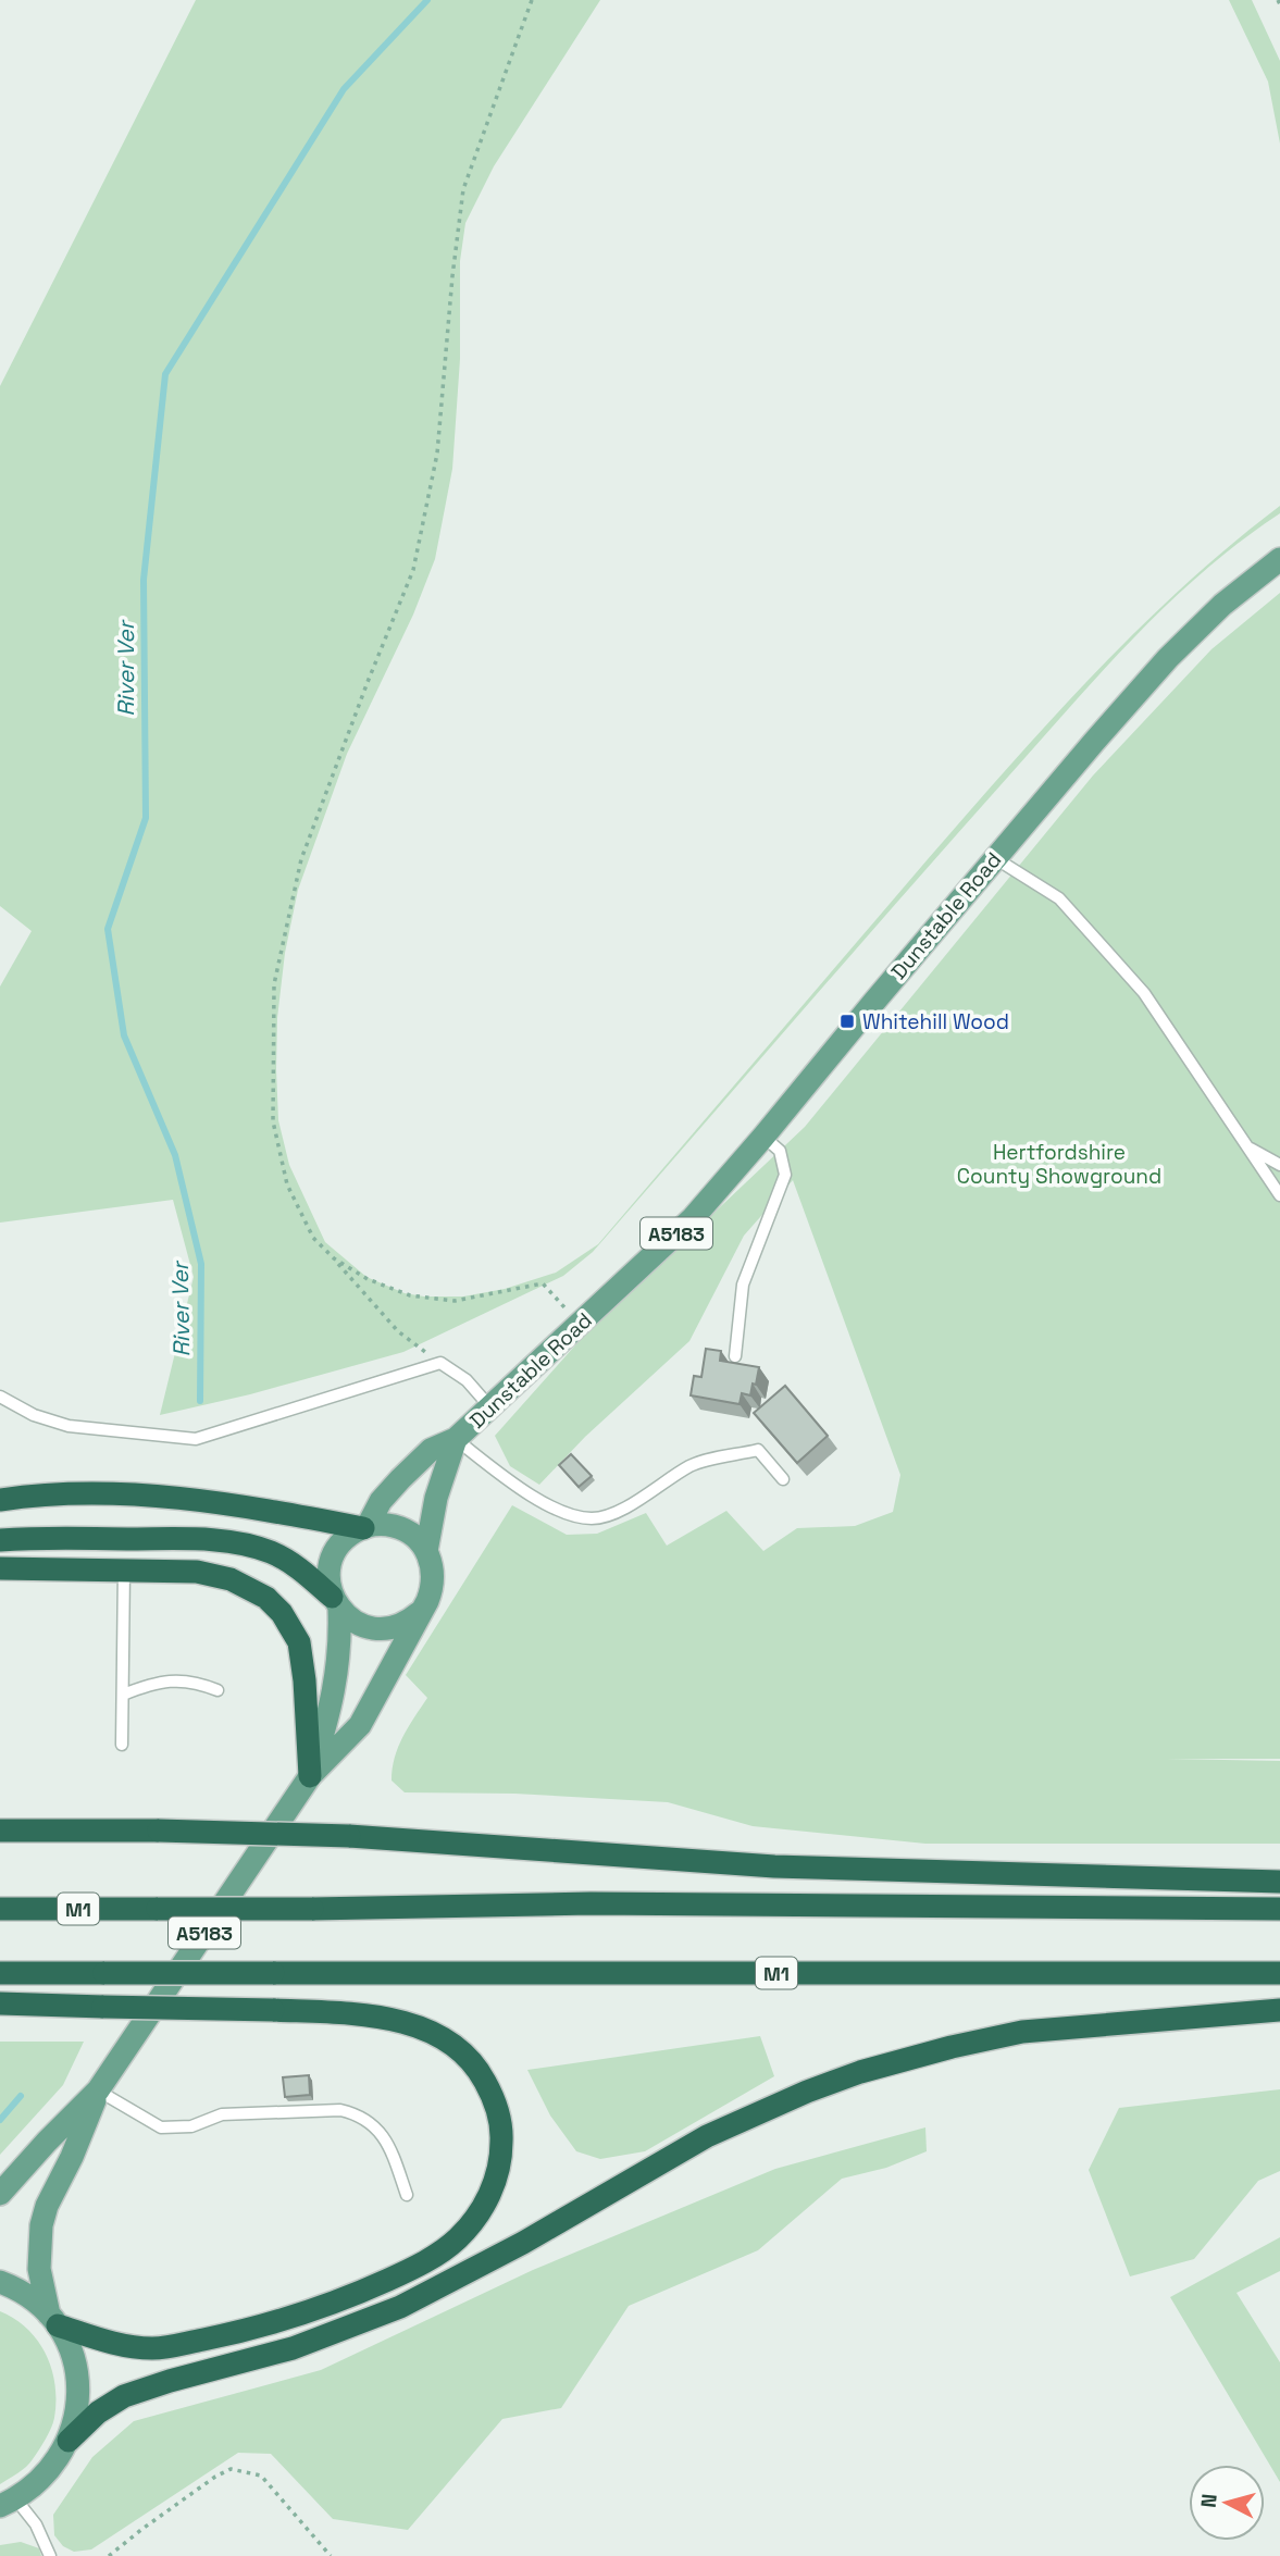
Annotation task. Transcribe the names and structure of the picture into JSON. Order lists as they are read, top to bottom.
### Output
{
  "streets": {
    "highway": ["M1"],
    "main road": ["Dunstable Road", "A5183"]
  },
  "crossings": [
    ["Dunstable Road", "A5183"]
  ],
  "water": ["River Ver"],
  "parks": ["Hertfordshire County Showground"],
  "places": {
    "transit": ["Whitehill Wood"]
  },
  "north": "left"
}
